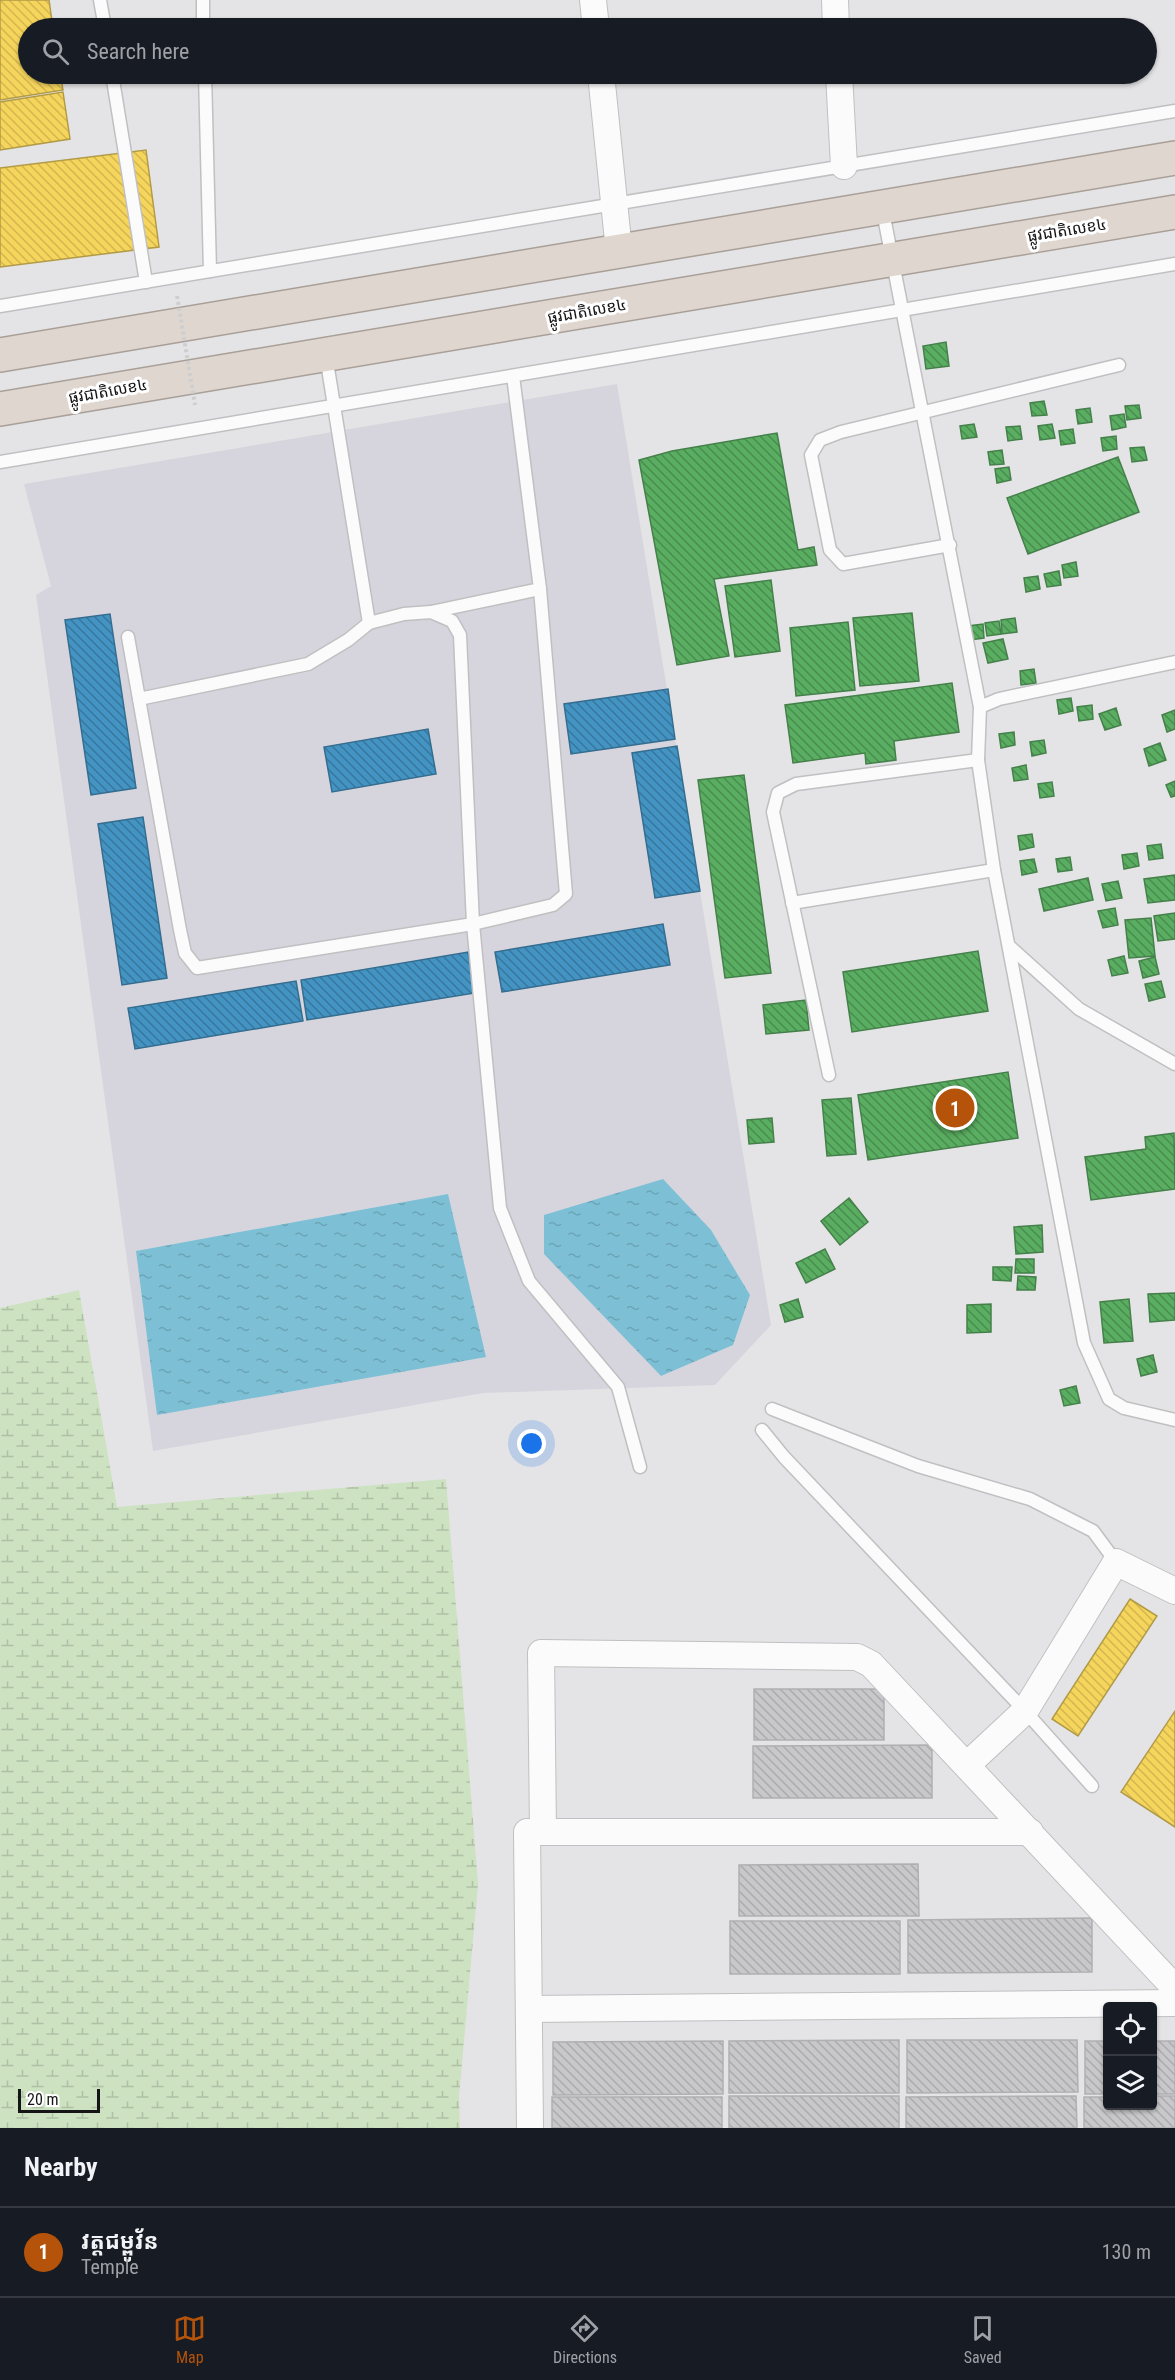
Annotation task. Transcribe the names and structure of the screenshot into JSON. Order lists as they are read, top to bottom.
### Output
{
  "streets": {
    "highway": ["ផ្លូវជាតិលេខ៤"]
  },
  "scale_bar": "20 m",
  "page": {
    "search": "Search here",
    "pins": "1",
    "scale": "20 m",
    "heading": "Nearby",
    "list": [
      {
        "mark": "1",
        "name": "វត្តជម្ពូវ័ន",
        "note": "Temple",
        "value": "130 m"
      }
    ],
    "nav": ["Map", "Directions", "Saved"]
  }
}
